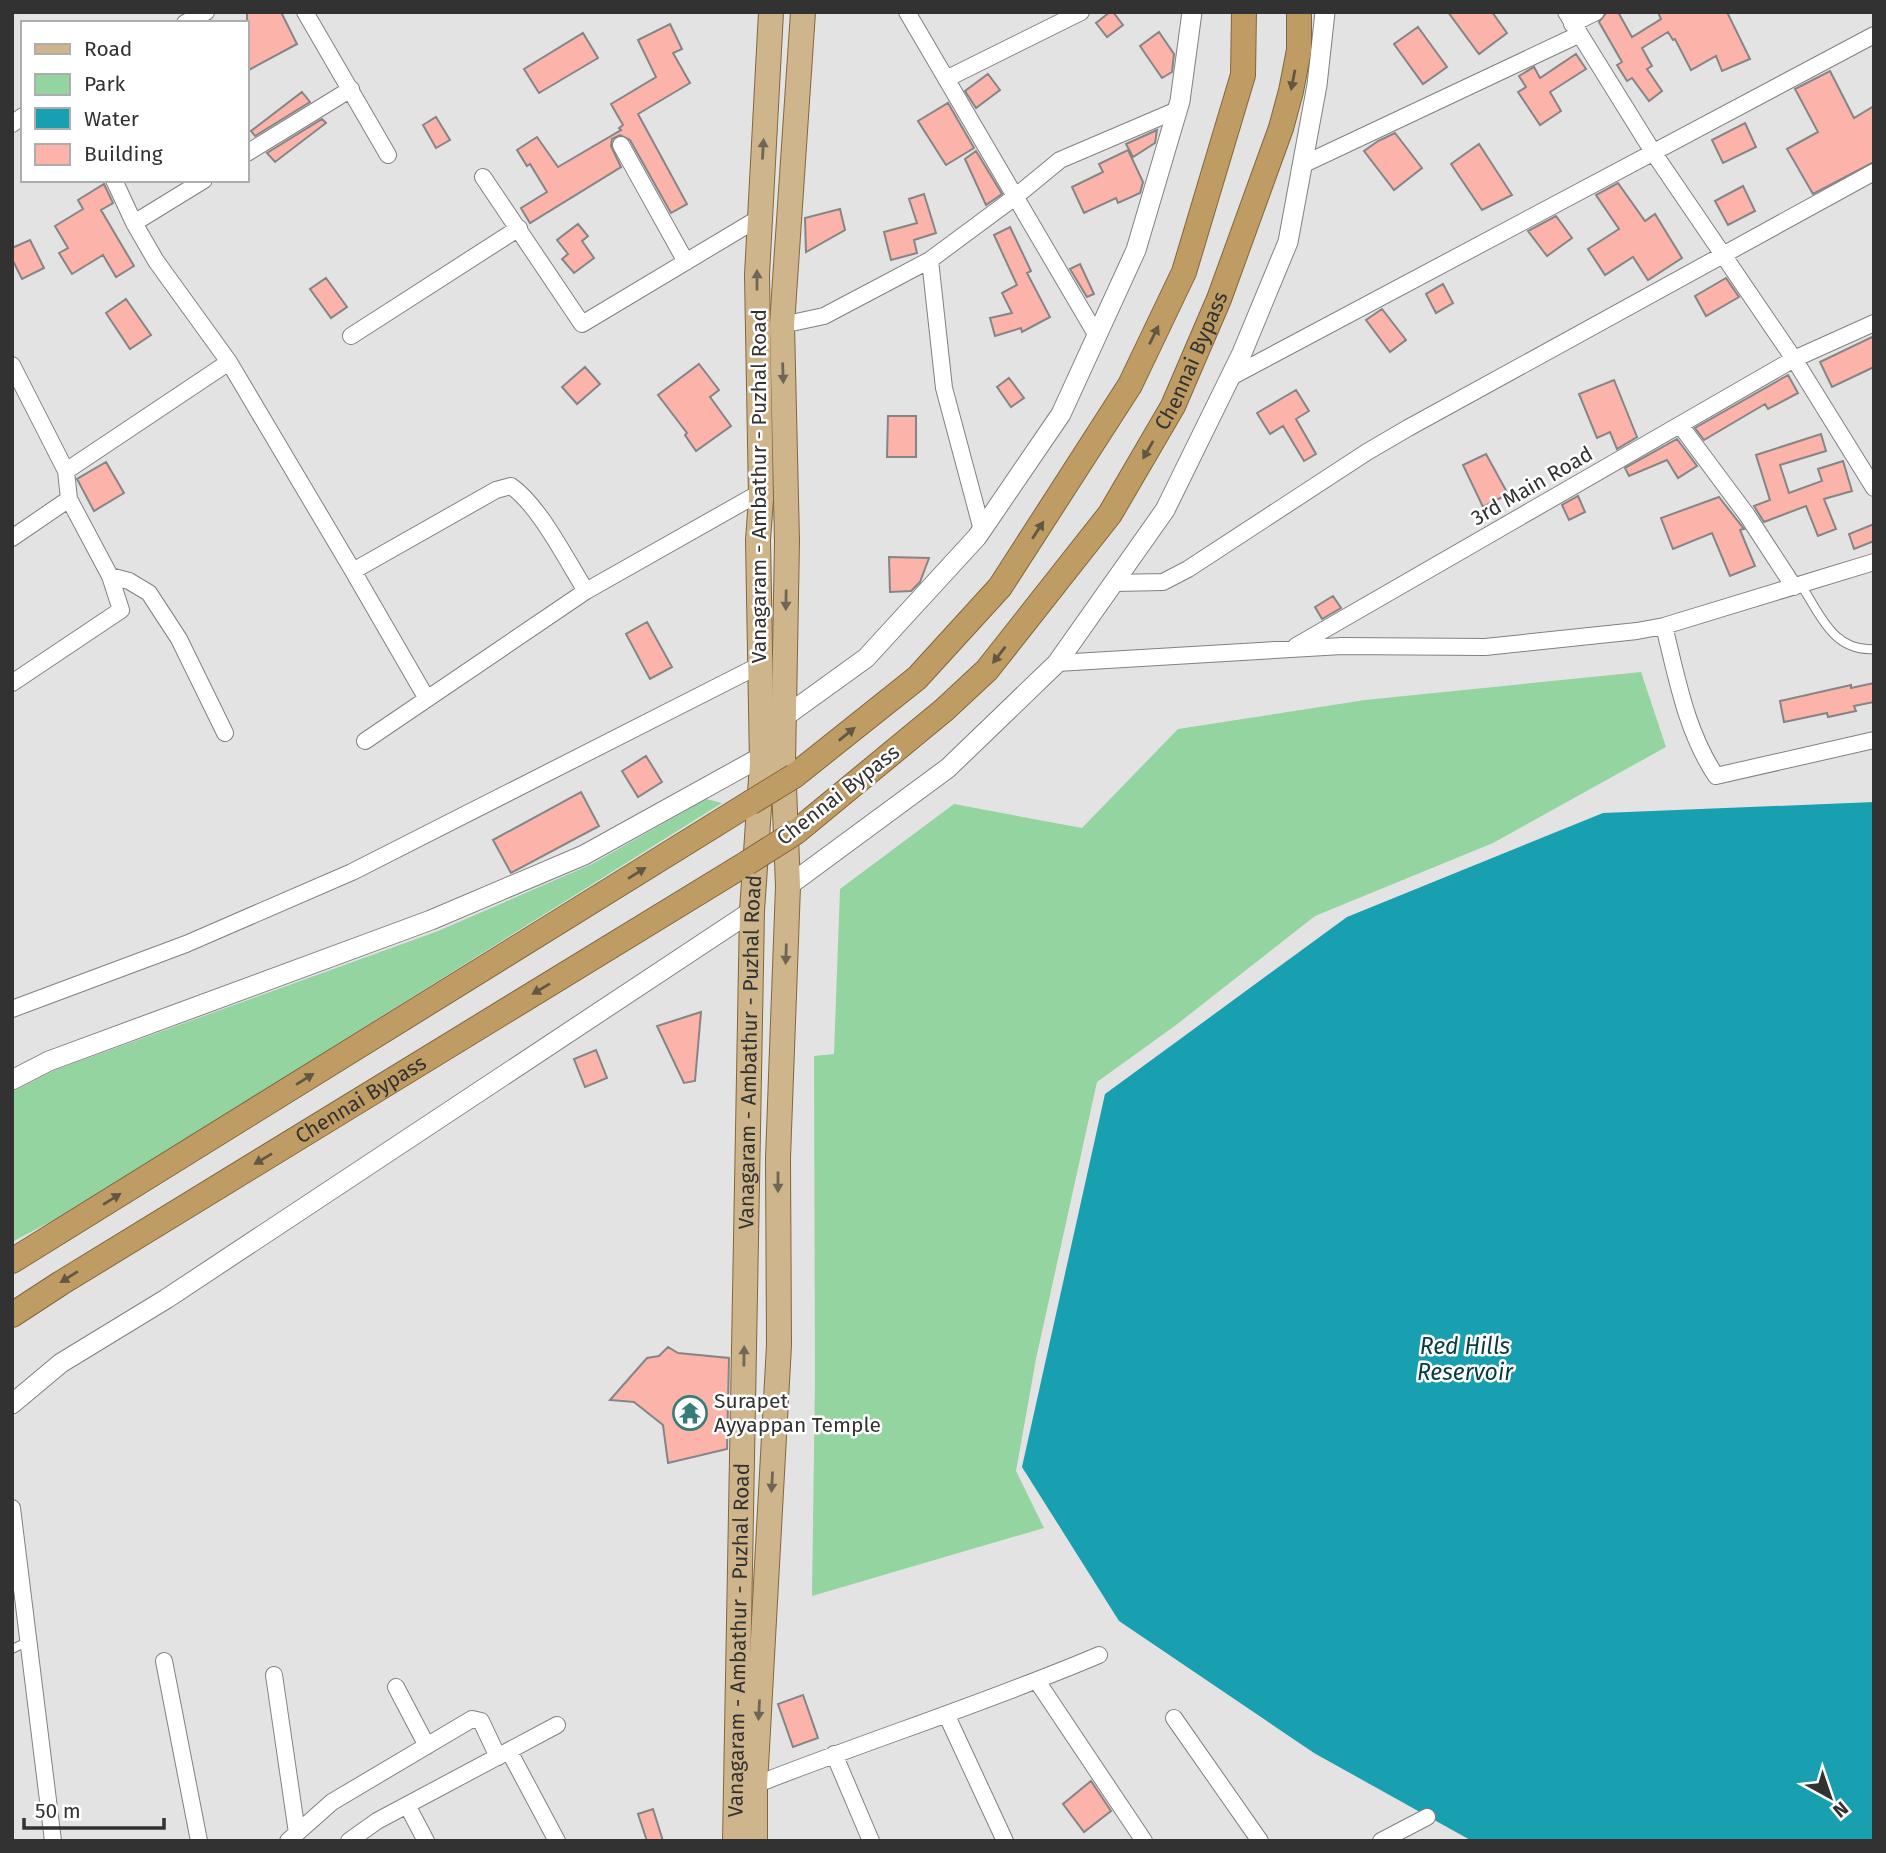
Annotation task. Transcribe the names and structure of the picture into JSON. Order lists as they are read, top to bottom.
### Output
{
  "streets": {
    "highway": ["Chennai Bypass"],
    "main road": ["Vanagaram - Ambathur - Puzhal Road"],
    "street": ["3rd Main Road"]
  },
  "water": ["Red Hills Reservoir"],
  "places": {
    "temple": ["Surapet Ayyappan Temple"]
  },
  "legend": [
    "Road",
    "Park",
    "Water",
    "Building"
  ],
  "scale_bar": "50 m",
  "north": "bottom right"
}
